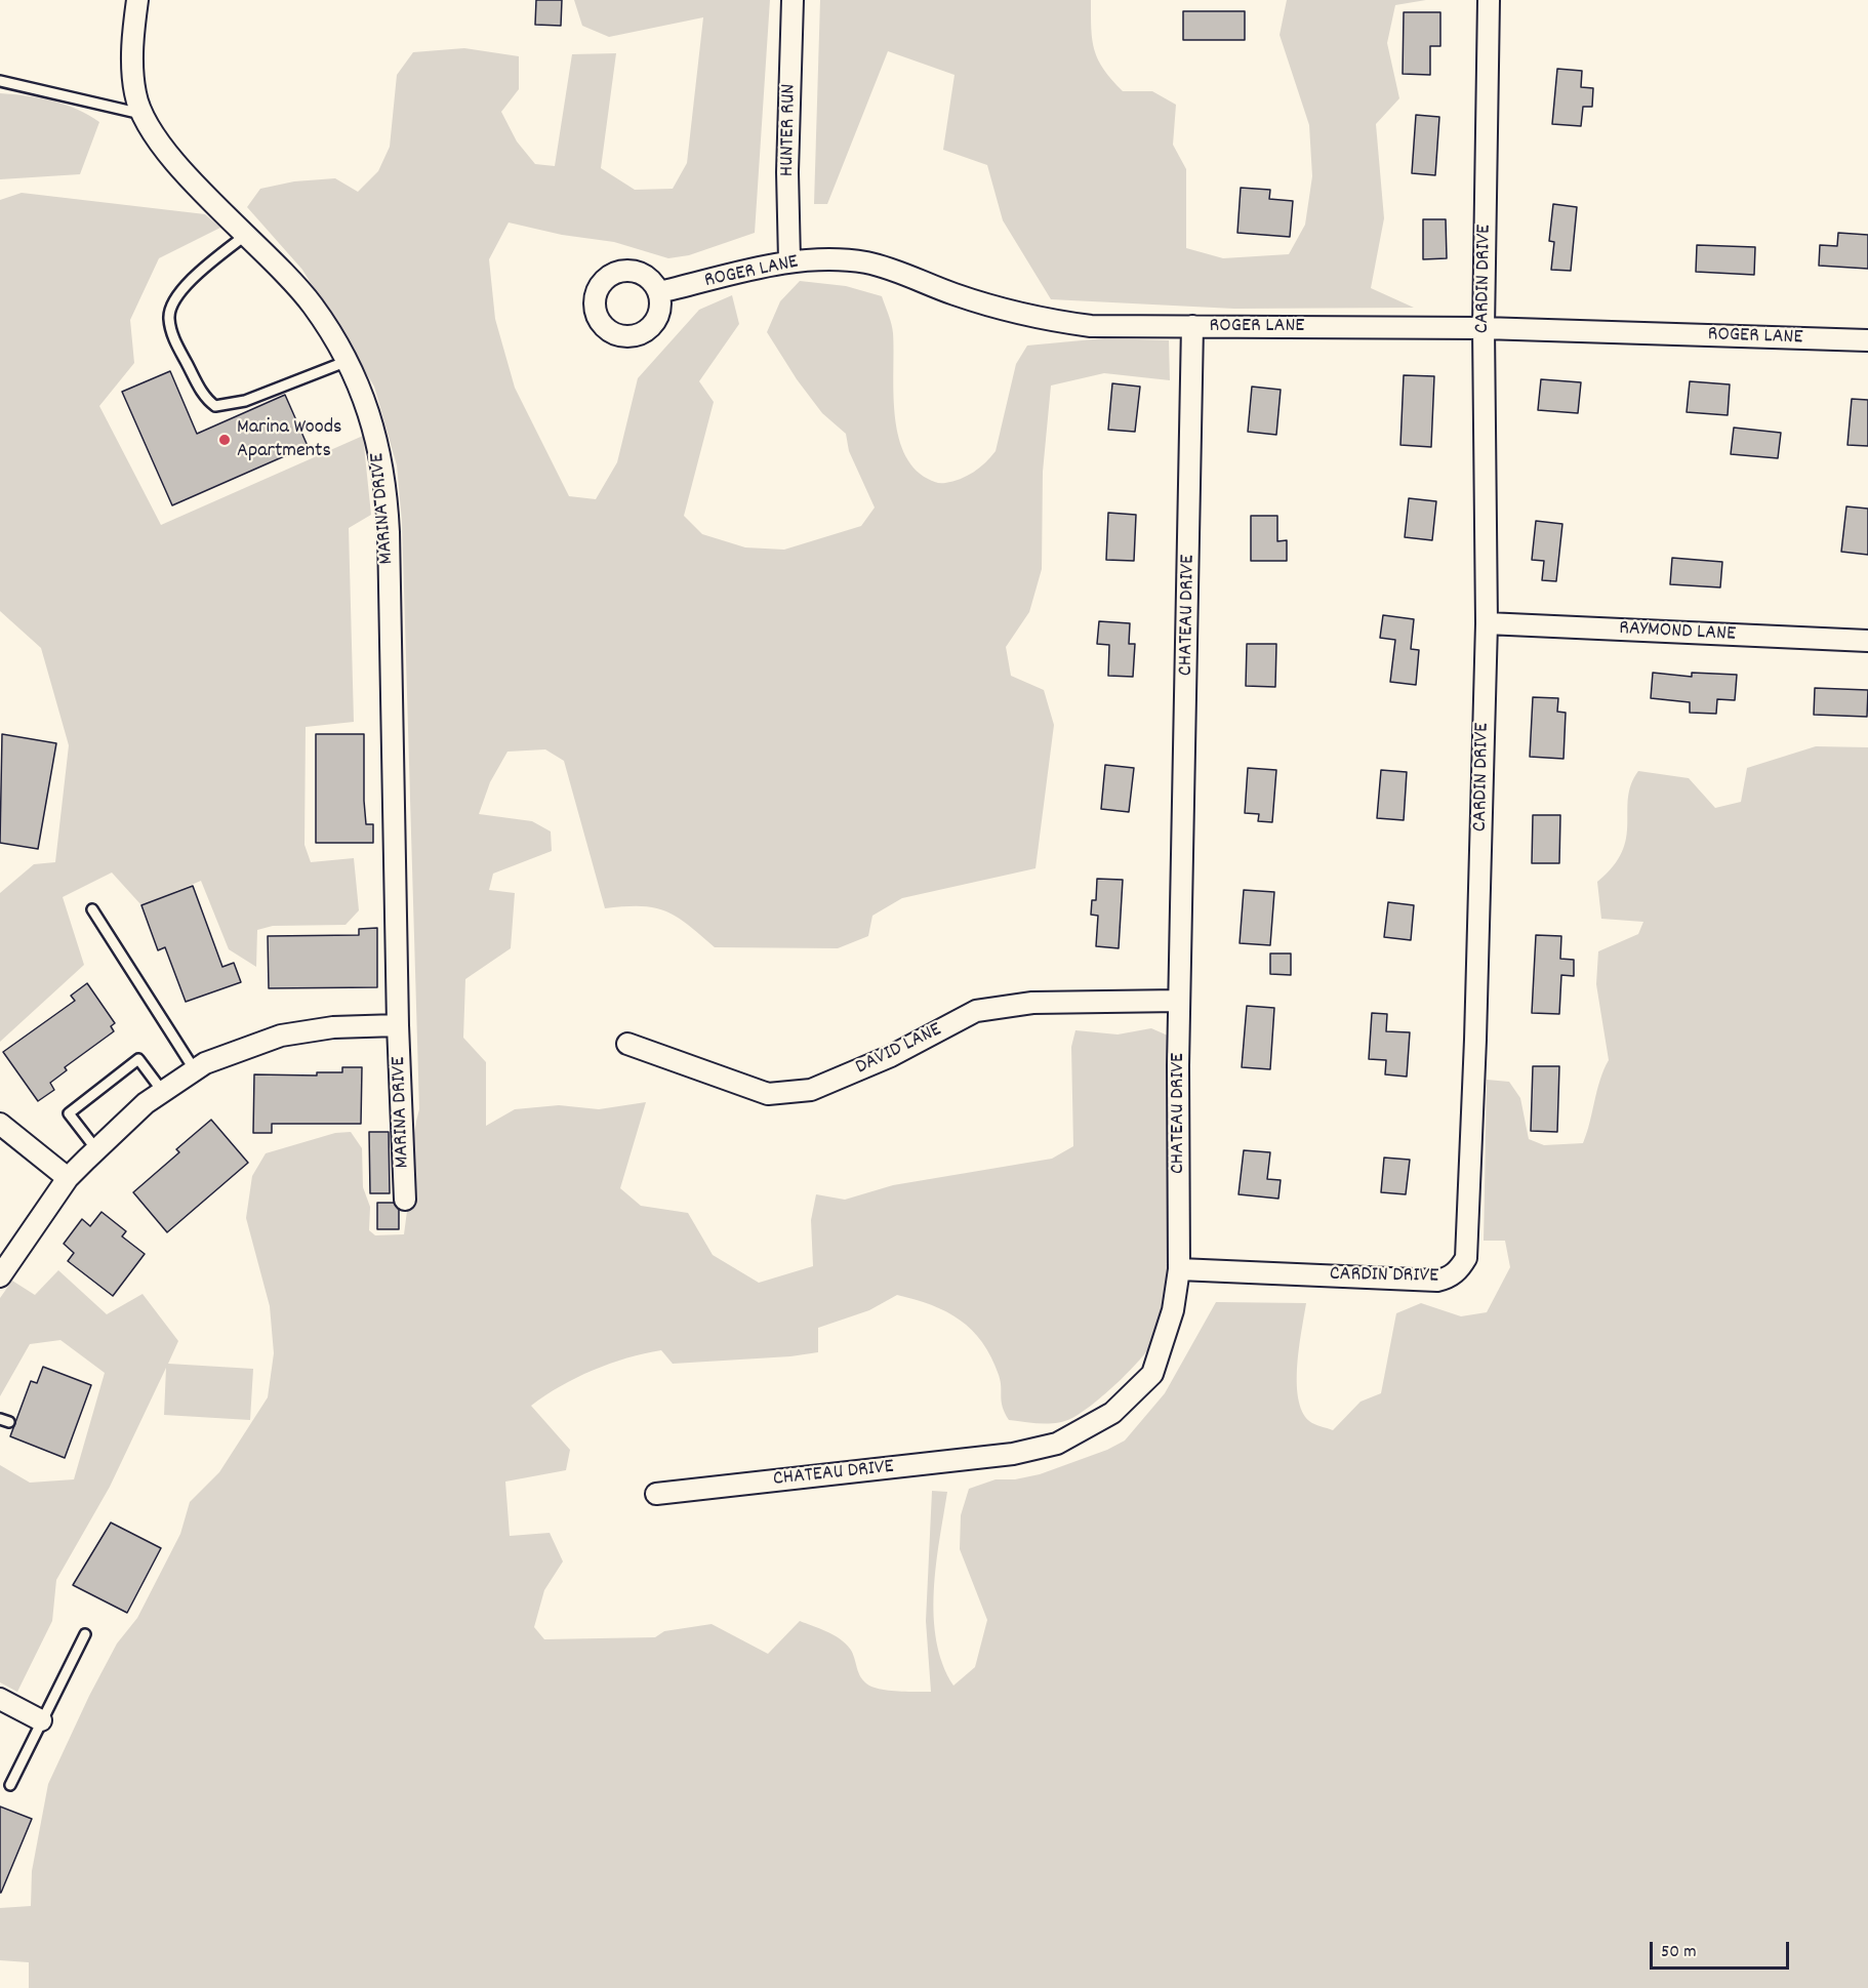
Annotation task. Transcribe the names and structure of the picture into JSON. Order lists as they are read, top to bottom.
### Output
{
  "streets": {
    "street": [
      "HUNTER RUN",
      "ROGER LANE",
      "CARDIN DRIVE",
      "MARINA DRIVE",
      "CHATEAU DRIVE",
      "RAYMOND LANE",
      "DAVID LANE"
    ]
  },
  "crossings": [
    ["HUNTER RUN", "ROGER LANE"],
    ["ROGER LANE", "CARDIN DRIVE"],
    ["ROGER LANE", "CHATEAU DRIVE"],
    ["CARDIN DRIVE", "CHATEAU DRIVE"],
    ["CARDIN DRIVE", "RAYMOND LANE"],
    ["CHATEAU DRIVE", "DAVID LANE"]
  ],
  "places": ["Marina Woods Apartments"],
  "scale_bar": "50 m"
}
